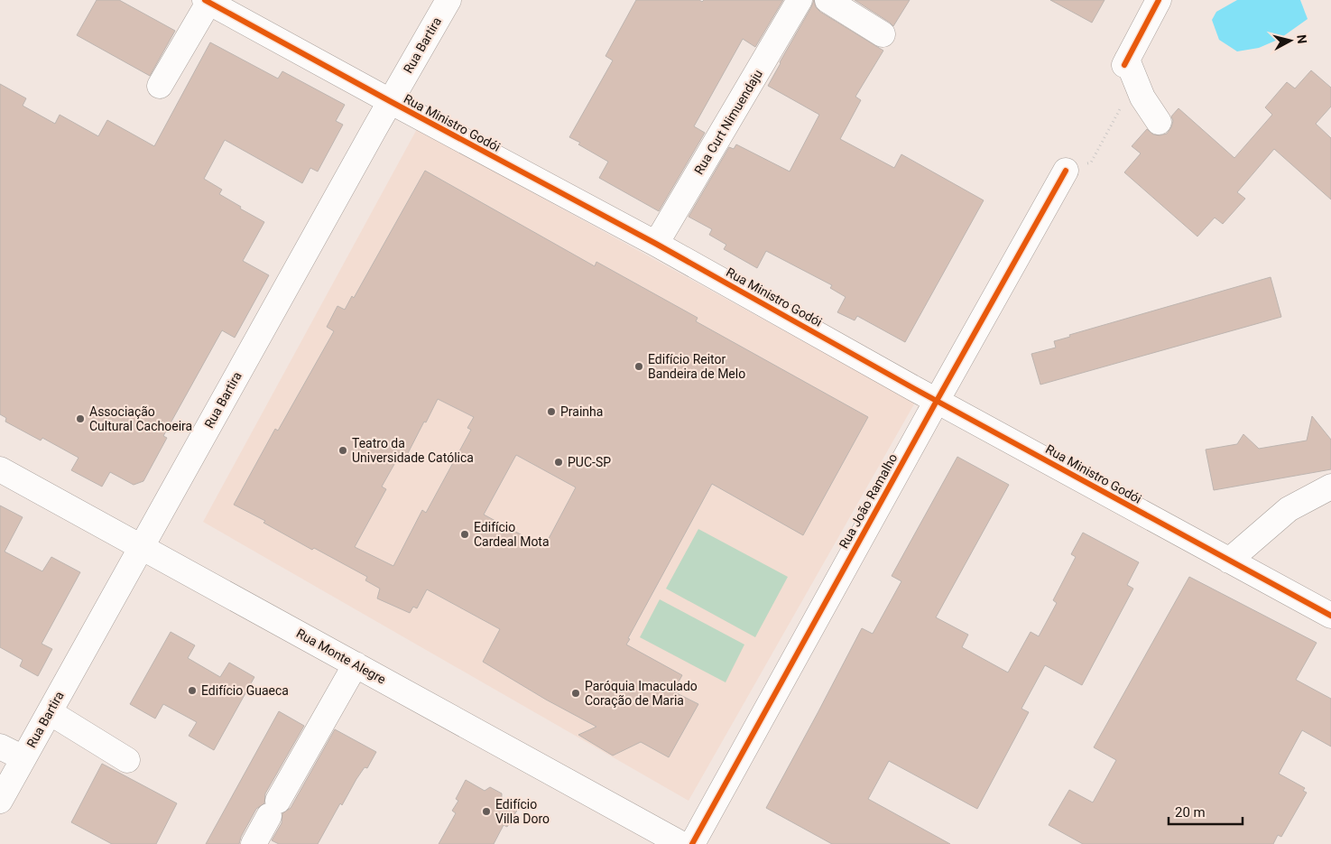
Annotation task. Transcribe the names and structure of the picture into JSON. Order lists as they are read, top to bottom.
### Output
{
  "streets": {
    "street": [
      "Rua Bartira",
      "Rua Curt Nimuendaju",
      "Rua Ministro Godói",
      "Rua João Ramalho",
      "Rua Monte Alegre"
    ]
  },
  "crossings": [
    ["Rua Bartira", "Rua Ministro Godói"],
    ["Rua Bartira", "Rua Monte Alegre"],
    ["Rua Curt Nimuendaju", "Rua Ministro Godói"],
    ["Rua Ministro Godói", "Rua João Ramalho"]
  ],
  "places": [
    "Edifício Reitor Bandeira de Melo",
    "Prainha",
    "Associação Cultural Cachoeira",
    "Teatro da Universidade Católica",
    "PUC-SP",
    "Edifício Cardeal Mota",
    "Edifício Guaeca",
    "Paróquia Imaculado Coração de Maria",
    "Edifício Villa Doro"
  ],
  "scale_bar": "20 m",
  "north": "right"
}
